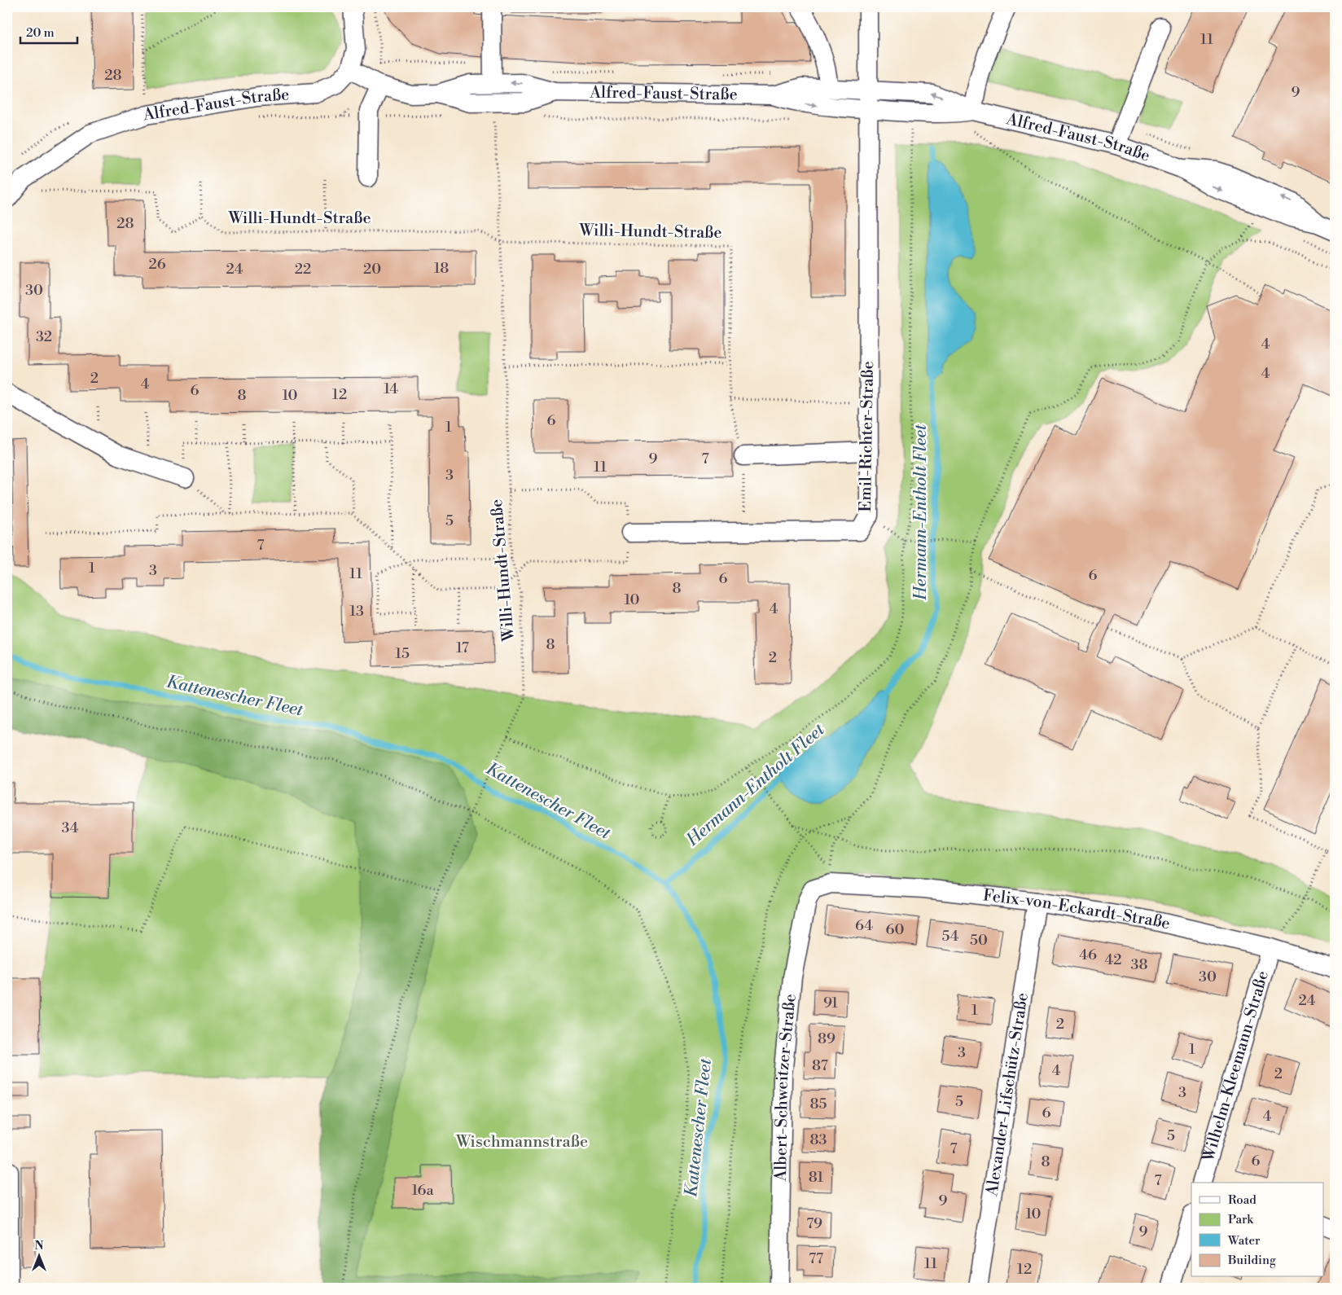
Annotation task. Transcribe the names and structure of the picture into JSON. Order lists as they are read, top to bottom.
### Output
{
  "streets": {
    "street": [
      "Alfred-Faust-Straße",
      "Emil-Richter-Straße",
      "Felix-von-Eckardt-Straße",
      "Wilhelm-Kleemann-Straße",
      "Albert-Schweitzer-Straße",
      "Alexander-Lifschütz-Straße"
    ],
    "path": ["Willi-Hundt-Straße"]
  },
  "crossings": [
    ["Alfred-Faust-Straße", "Willi-Hundt-Straße"],
    ["Alfred-Faust-Straße", "Emil-Richter-Straße"],
    ["Willi-Hundt-Straße", "Emil-Richter-Straße"],
    ["Felix-von-Eckardt-Straße", "Wilhelm-Kleemann-Straße"],
    ["Felix-von-Eckardt-Straße", "Albert-Schweitzer-Straße"],
    ["Felix-von-Eckardt-Straße", "Alexander-Lifschütz-Straße"]
  ],
  "water": ["Hermann-Entholt Fleet", "Kattenescher Fleet"],
  "parks": ["Wischmannstraße"],
  "house_numbers": [
    "11",
    "28",
    "9",
    "28",
    "26",
    "18",
    "24",
    "22",
    "20",
    "30",
    "32",
    "4",
    "4",
    "2",
    "4",
    "14",
    "6",
    "12",
    "8",
    "10",
    "6",
    "1",
    "9",
    "7",
    "11",
    "3",
    "5",
    "7",
    "1",
    "3",
    "11",
    "6",
    "6",
    "8",
    "10",
    "4",
    "13",
    "8",
    "17",
    "15",
    "2",
    "34",
    "64",
    "60",
    "54",
    "50",
    "46",
    "42",
    "38",
    "30",
    "24",
    "91",
    "1",
    "2",
    "89",
    "1",
    "3",
    "87",
    "4",
    "2",
    "3",
    "5",
    "85",
    "6",
    "4",
    "5",
    "83",
    "7",
    "6",
    "8",
    "81",
    "7",
    "16a",
    "9",
    "10",
    "79",
    "9",
    "77",
    "11",
    "12"
  ],
  "legend": [
    "Road",
    "Park",
    "Water",
    "Building"
  ],
  "scale_bar": "20 m",
  "north": "top"
}
